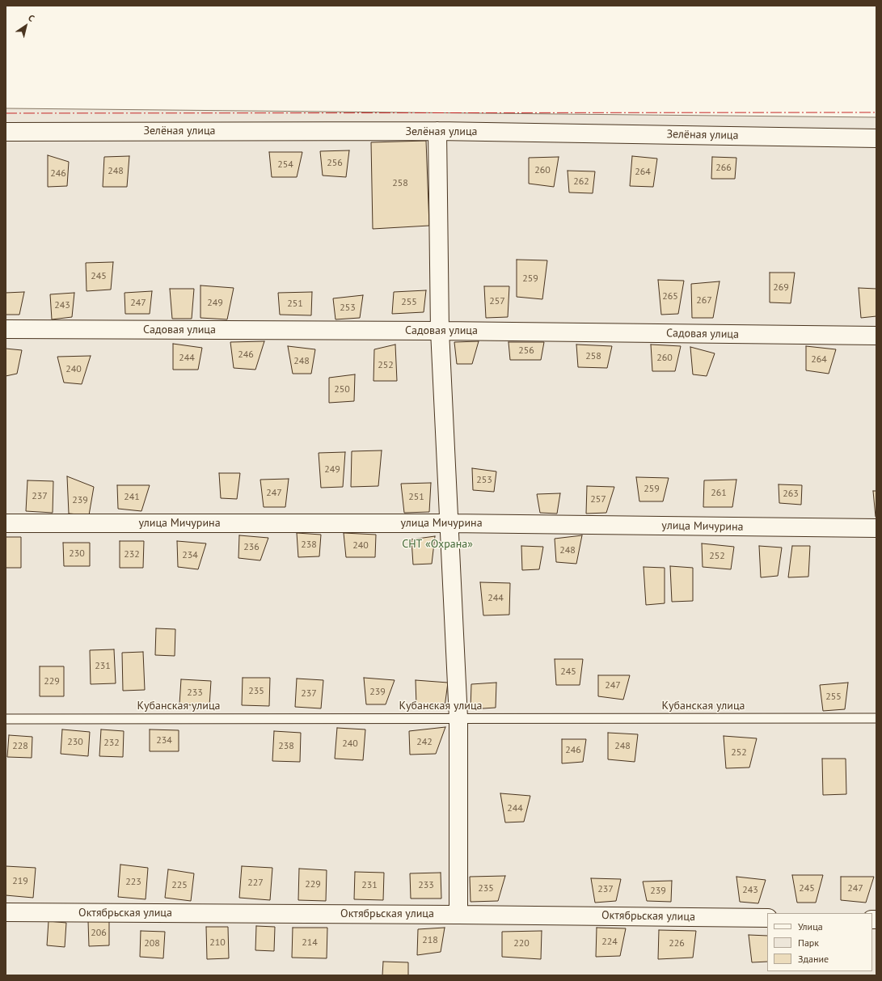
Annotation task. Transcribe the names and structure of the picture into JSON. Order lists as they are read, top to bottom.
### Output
{
  "streets": {
    "street": [
      "Зелёная улица",
      "Садовая улица",
      "улица Мичурина",
      "Октябрьская улица"
    ],
    "lane": ["Кубанская улица"]
  },
  "parks": ["СНТ «Охрана»"],
  "house_numbers": [
    "256",
    "254",
    "266",
    "260",
    "248",
    "264",
    "246",
    "262",
    "258",
    "245",
    "259",
    "269",
    "265",
    "267",
    "257",
    "255",
    "247",
    "249",
    "251",
    "243",
    "253",
    "256",
    "246",
    "258",
    "244",
    "260",
    "264",
    "248",
    "252",
    "240",
    "250",
    "249",
    "253",
    "259",
    "247",
    "261",
    "263",
    "237",
    "241",
    "251",
    "257",
    "239",
    "238",
    "240",
    "236",
    "248",
    "230",
    "232",
    "234",
    "252",
    "244",
    "231",
    "245",
    "229",
    "247",
    "235",
    "239",
    "233",
    "237",
    "255",
    "234",
    "230",
    "242",
    "232",
    "240",
    "228",
    "238",
    "248",
    "246",
    "252",
    "244",
    "219",
    "223",
    "227",
    "229",
    "225",
    "231",
    "233",
    "235",
    "245",
    "247",
    "237",
    "243",
    "239",
    "206",
    "218",
    "224",
    "210",
    "214",
    "208",
    "220",
    "226"
  ],
  "legend": ["Улица", "Парк", "Здание"],
  "north": "top right"
}
